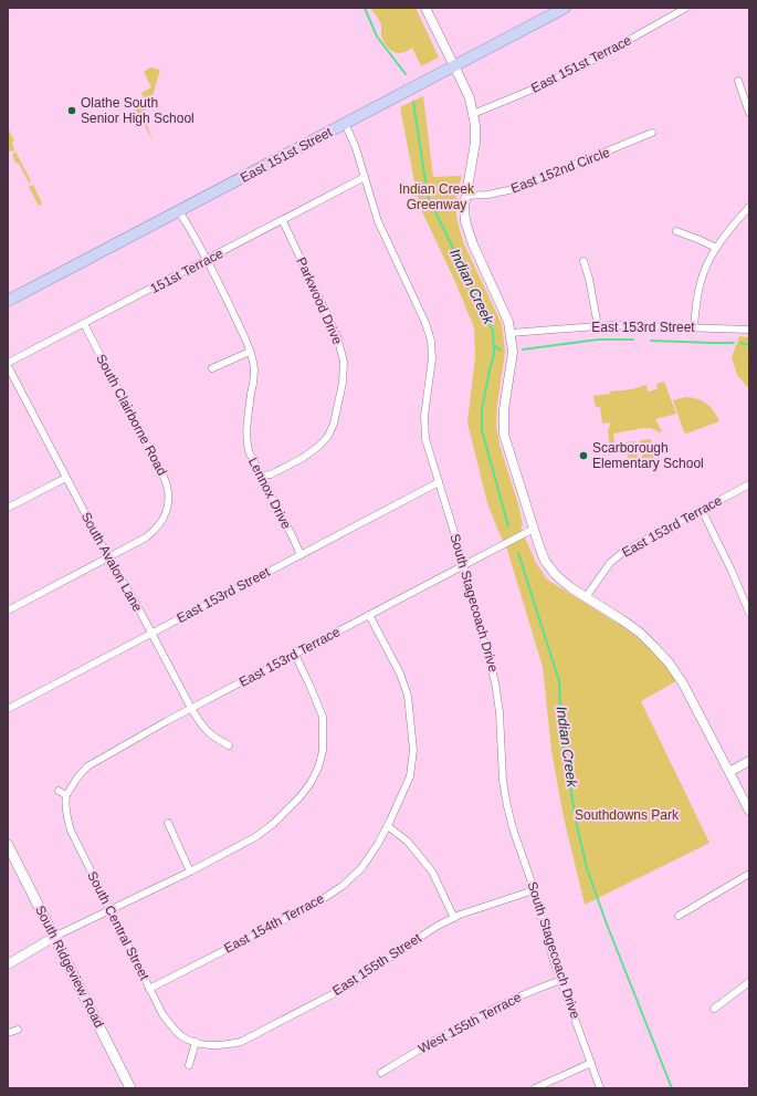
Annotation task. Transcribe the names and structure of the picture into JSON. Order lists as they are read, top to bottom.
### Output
{
  "streets": {
    "main road": ["East 151st Street", "South Ridgeview Road"],
    "street": [
      "East 151st Terrace",
      "East 152nd Circle",
      "151st Terrace",
      "Parkwood Drive",
      "East 153rd Street",
      "South Clairborne Road",
      "Lennox Drive",
      "East 153rd Terrace",
      "South Avalon Lane",
      "South Stagecoach Drive",
      "East 154th Terrace",
      "South Central Street",
      "East 155th Street",
      "West 155th Terrace"
    ]
  },
  "crossings": [
    ["East 151st Street", "Lennox Drive"],
    ["East 151st Street", "South Stagecoach Drive"],
    ["151st Terrace", "Parkwood Drive"],
    ["151st Terrace", "South Clairborne Road"],
    ["151st Terrace", "Lennox Drive"],
    ["151st Terrace", "South Stagecoach Drive"],
    ["Parkwood Drive", "Lennox Drive"],
    ["East 153rd Street", "Lennox Drive"],
    ["East 153rd Street", "South Avalon Lane"],
    ["East 153rd Street", "South Stagecoach Drive"],
    ["South Clairborne Road", "South Avalon Lane"],
    ["East 153rd Terrace", "South Avalon Lane"],
    ["East 153rd Terrace", "South Stagecoach Drive"],
    ["East 153rd Terrace", "East 154th Terrace"],
    ["East 153rd Terrace", "South Central Street"],
    ["South Stagecoach Drive", "East 155th Street"],
    ["South Stagecoach Drive", "West 155th Terrace"],
    ["East 154th Terrace", "South Central Street"],
    ["South Central Street", "East 155th Street"]
  ],
  "water": ["Indian Creek"],
  "parks": ["Indian Creek Greenway", "Southdowns Park"],
  "places": ["Olathe South Senior High School", "Scarborough Elementary School"]
}
